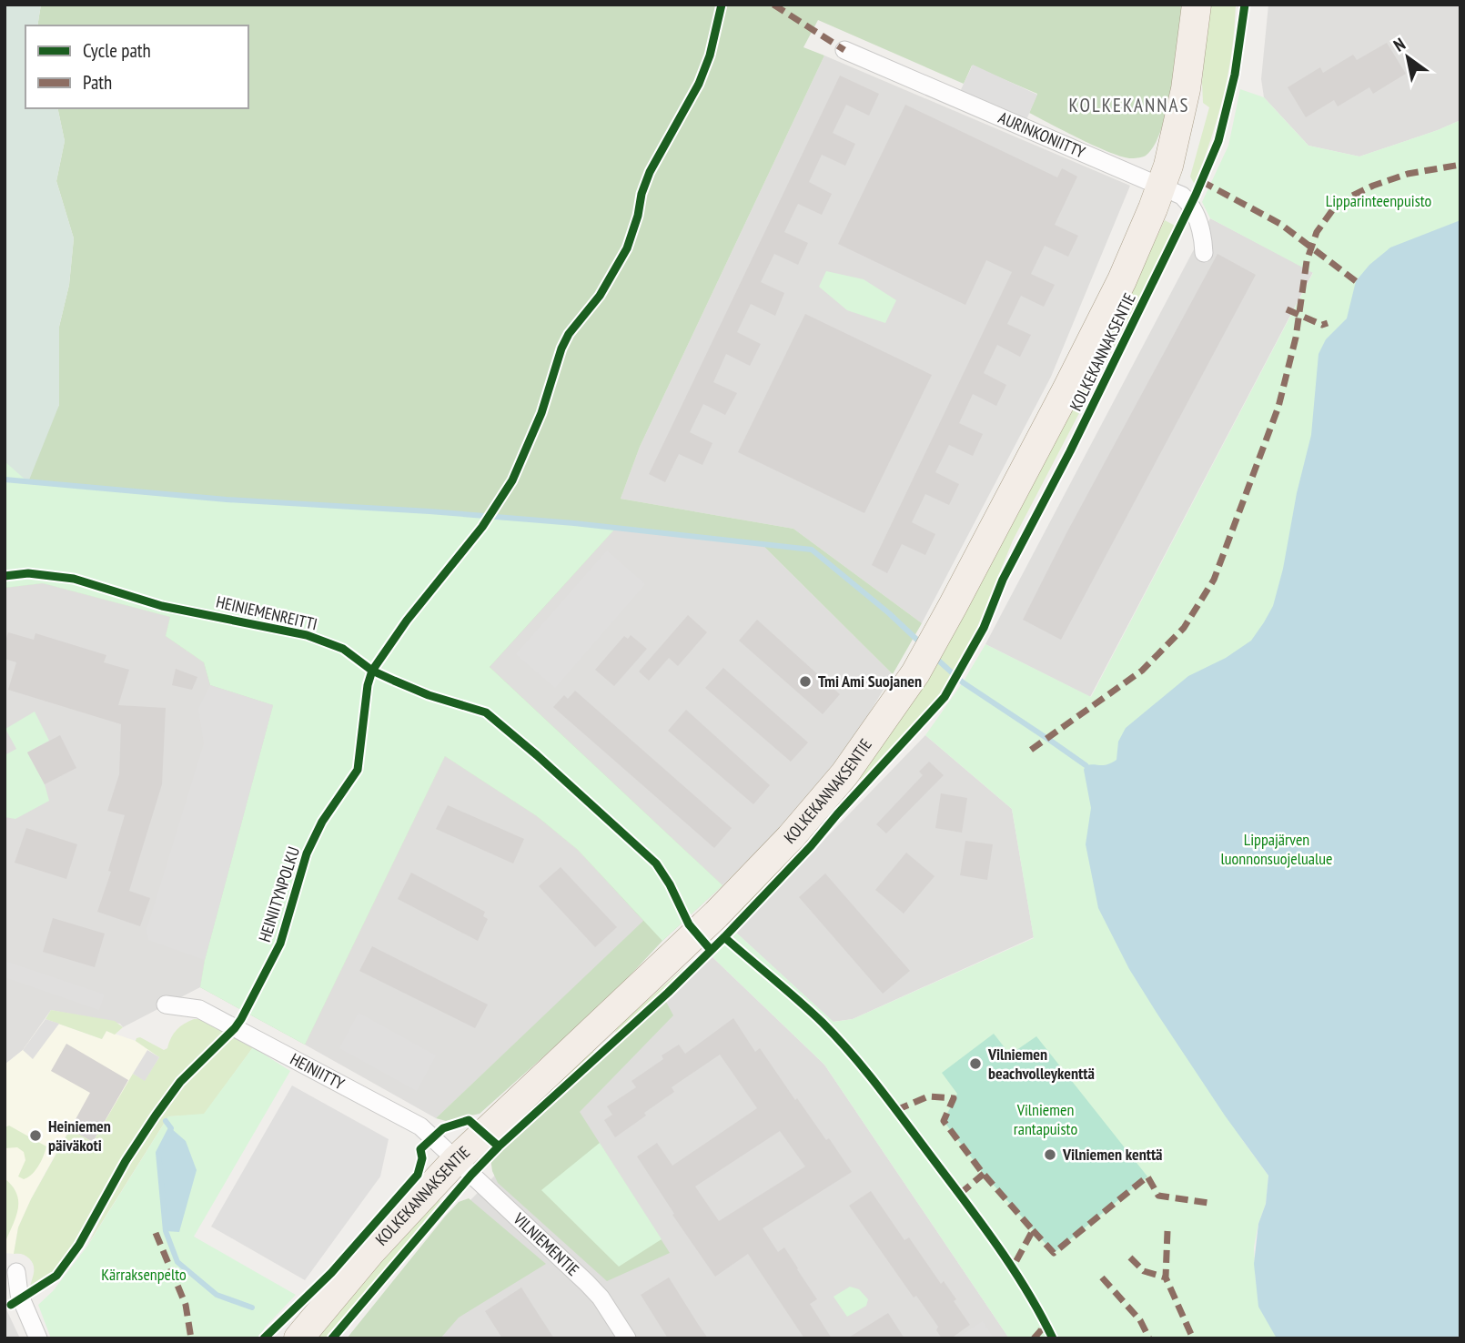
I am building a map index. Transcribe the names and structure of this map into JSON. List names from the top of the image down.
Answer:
{
  "streets": {
    "main road": ["KOLKEKANNAKSENTIE"],
    "street": ["AURINKONIITTY", "HEINIITTY", "VILNIEMENTIE"],
    "cycle path": ["HEINIEMENREITTI", "HEINIITYNPOLKU"]
  },
  "crossings": [
    ["AURINKONIITTY", "KOLKEKANNAKSENTIE"],
    ["KOLKEKANNAKSENTIE", "HEINIITTY"],
    ["KOLKEKANNAKSENTIE", "VILNIEMENTIE"],
    ["HEINIITTY", "VILNIEMENTIE"]
  ],
  "districts": ["KOLKEKANNAS"],
  "parks": [
    "Lipparinteenpuisto",
    "Lippajärven luonnonsuojelualue",
    "Vilniemen rantapuisto",
    "Kärraksenpelto"
  ],
  "places": [
    "Tmi Ami Suojanen",
    "Vilniemen beachvolleykenttä",
    "Heiniemen päiväkoti",
    "Vilniemen kenttä"
  ],
  "legend": ["Cycle path", "Path"],
  "north": "top left"
}
